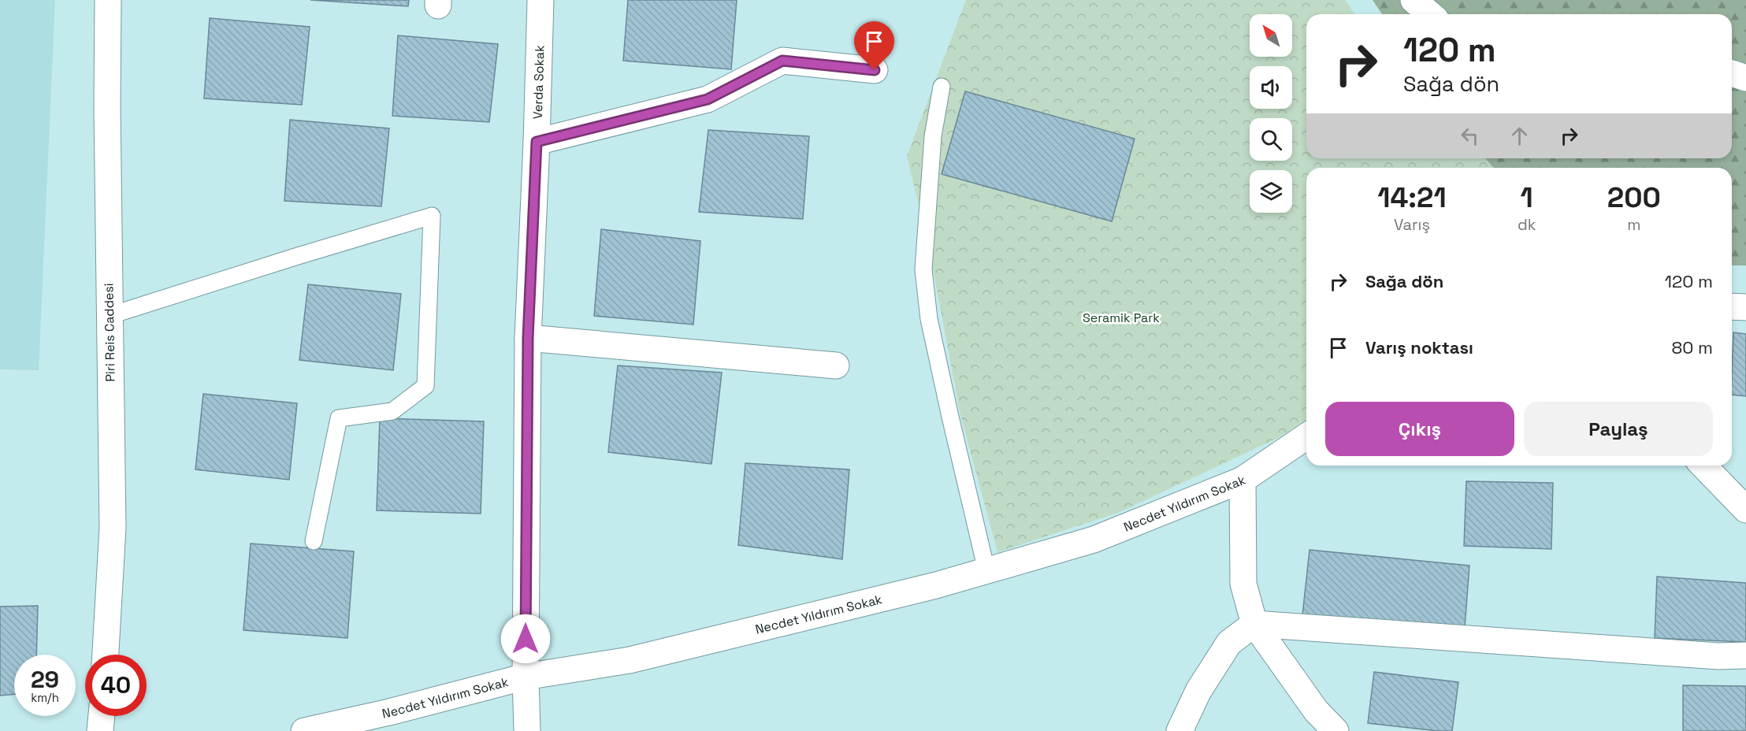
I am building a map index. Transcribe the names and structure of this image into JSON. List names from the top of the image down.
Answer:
{
  "streets": {
    "street": ["Verda Sokak", "Piri Reis Caddesi", "Necdet Yıldırım Sokak"]
  },
  "crossings": [
    ["Verda Sokak", "Necdet Yıldırım Sokak"]
  ],
  "parks": ["Seramik Park"],
  "north": "top left",
  "page": {
    "turn": ["120 m", "Sağa dön"],
    "eta": [
      "14:21",
      "Varış",
      "1",
      "dk",
      "200",
      "m"
    ],
    "list": [
      {
        "name": "Sağa dön",
        "value": "120 m"
      },
      {
        "name": "Varış noktası",
        "value": "80 m"
      }
    ],
    "buttons": ["Çıkış", "Paylaş"],
    "speed": "29 km/h",
    "limit": "40"
  }
}
